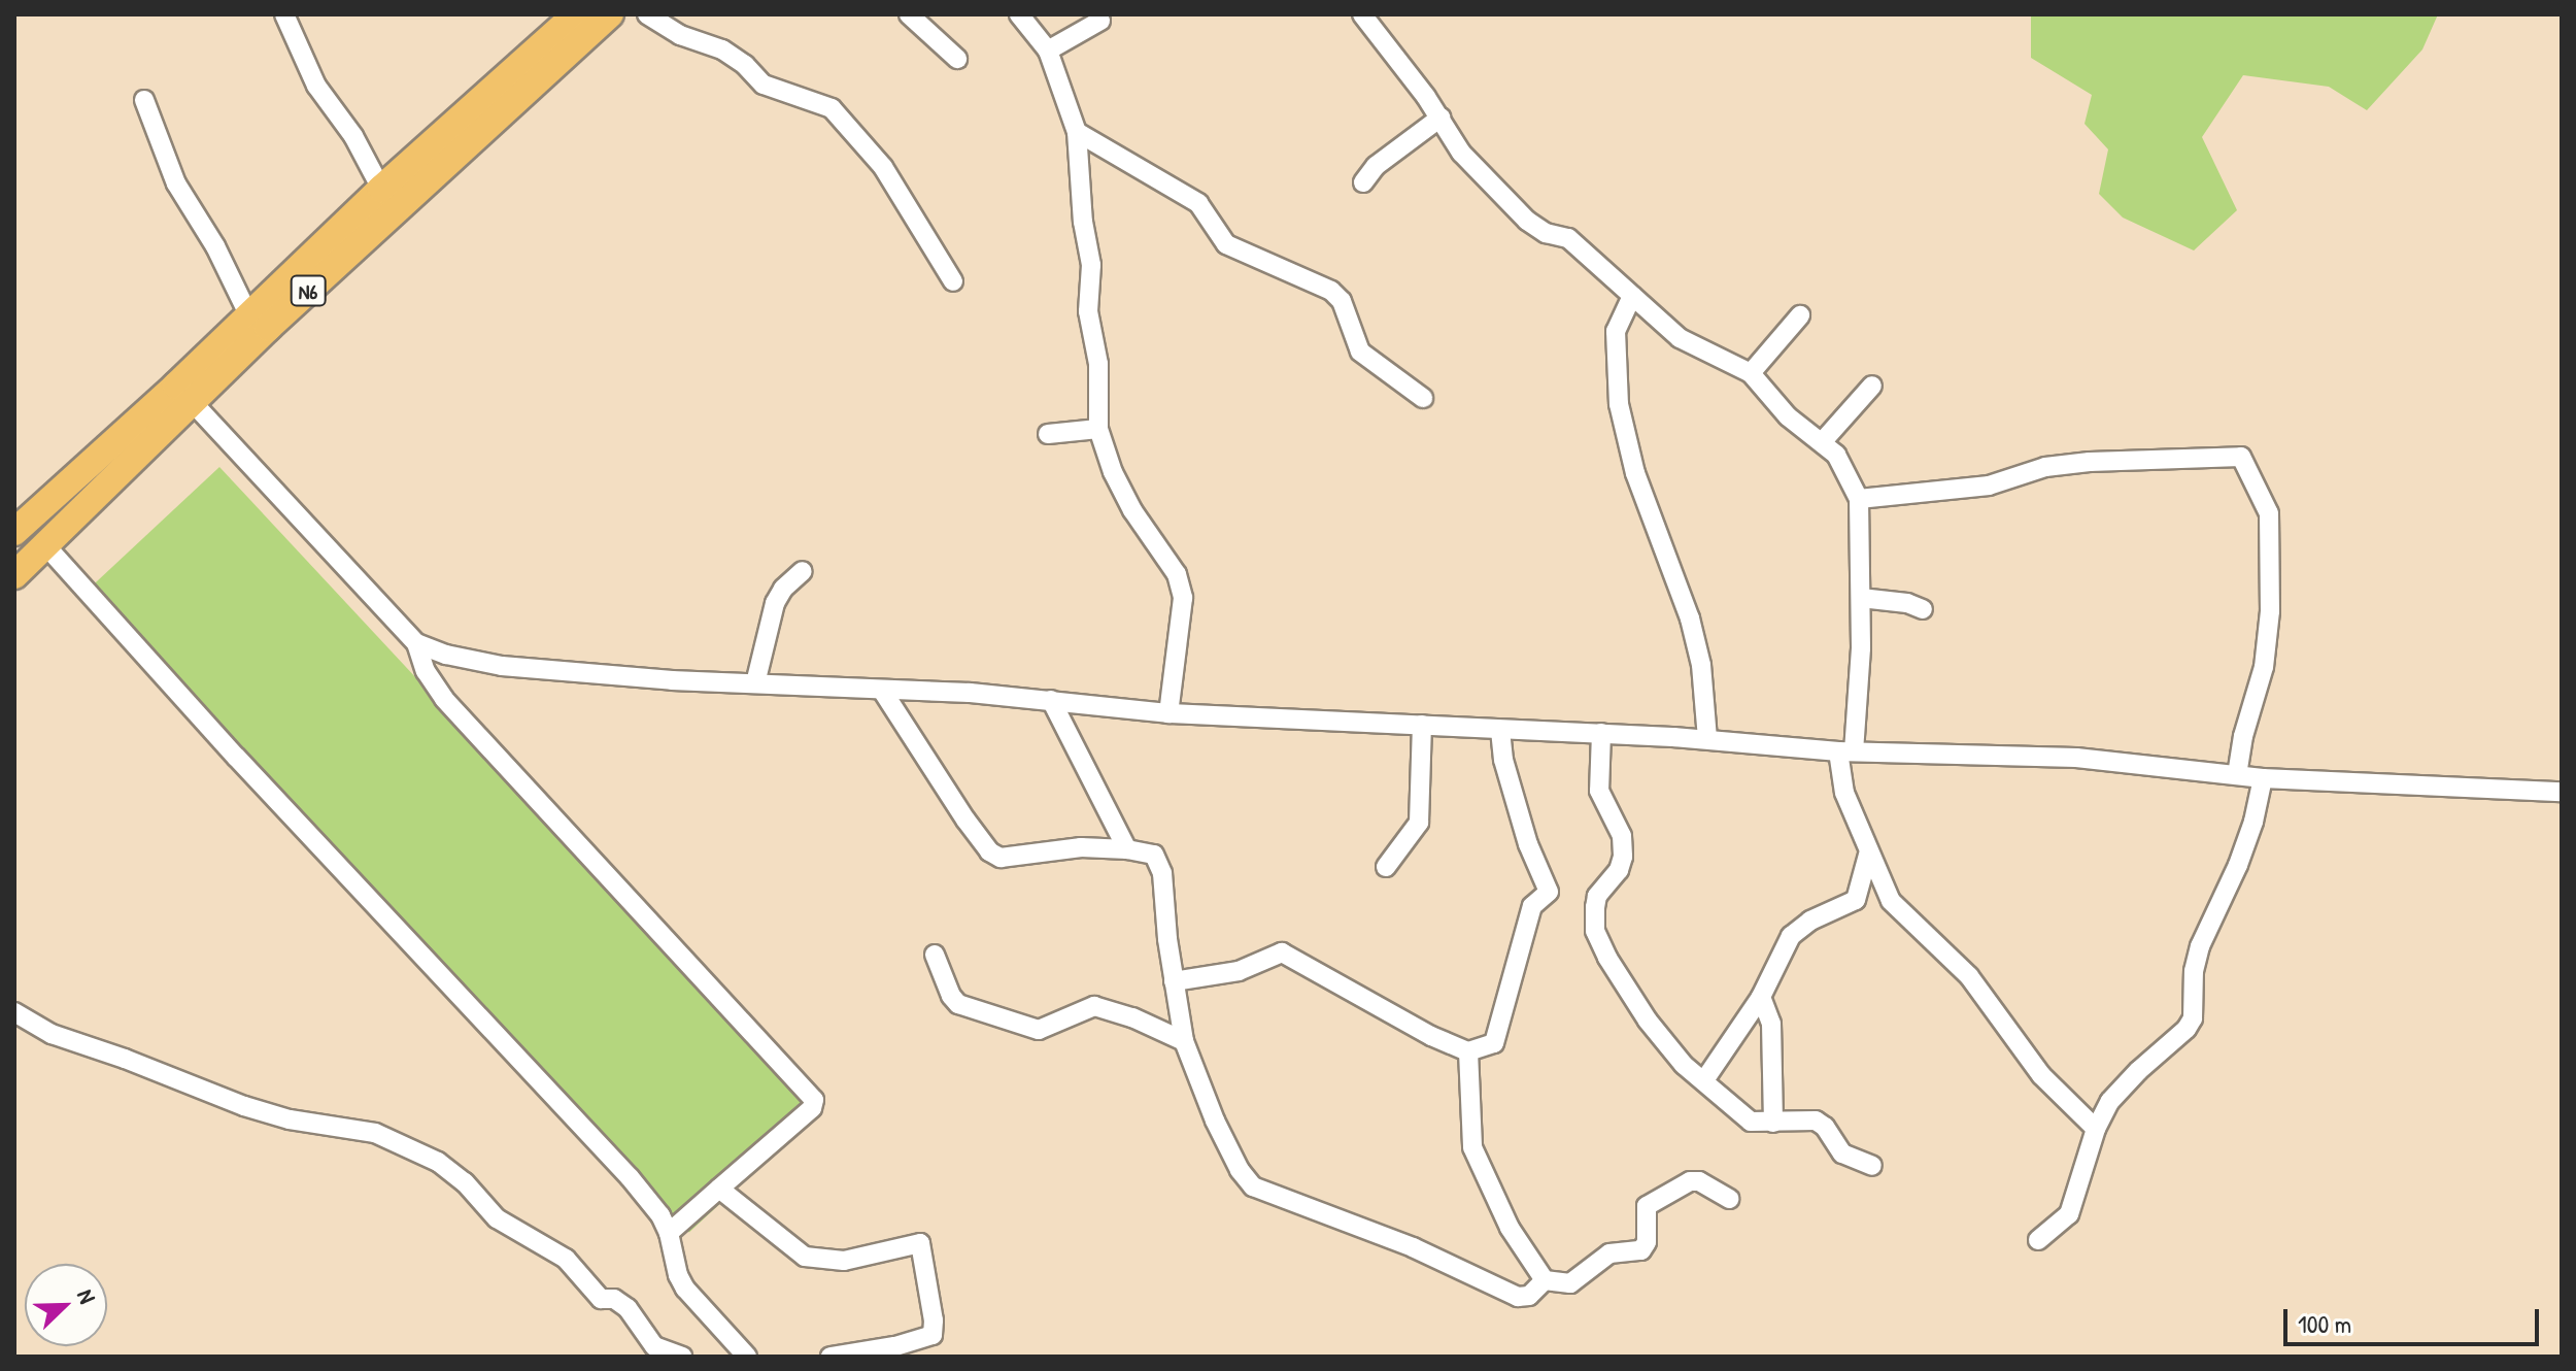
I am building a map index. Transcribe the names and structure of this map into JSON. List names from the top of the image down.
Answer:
{
  "streets": {
    "highway": ["N6"]
  },
  "scale_bar": "100 m",
  "north": "top right"
}
